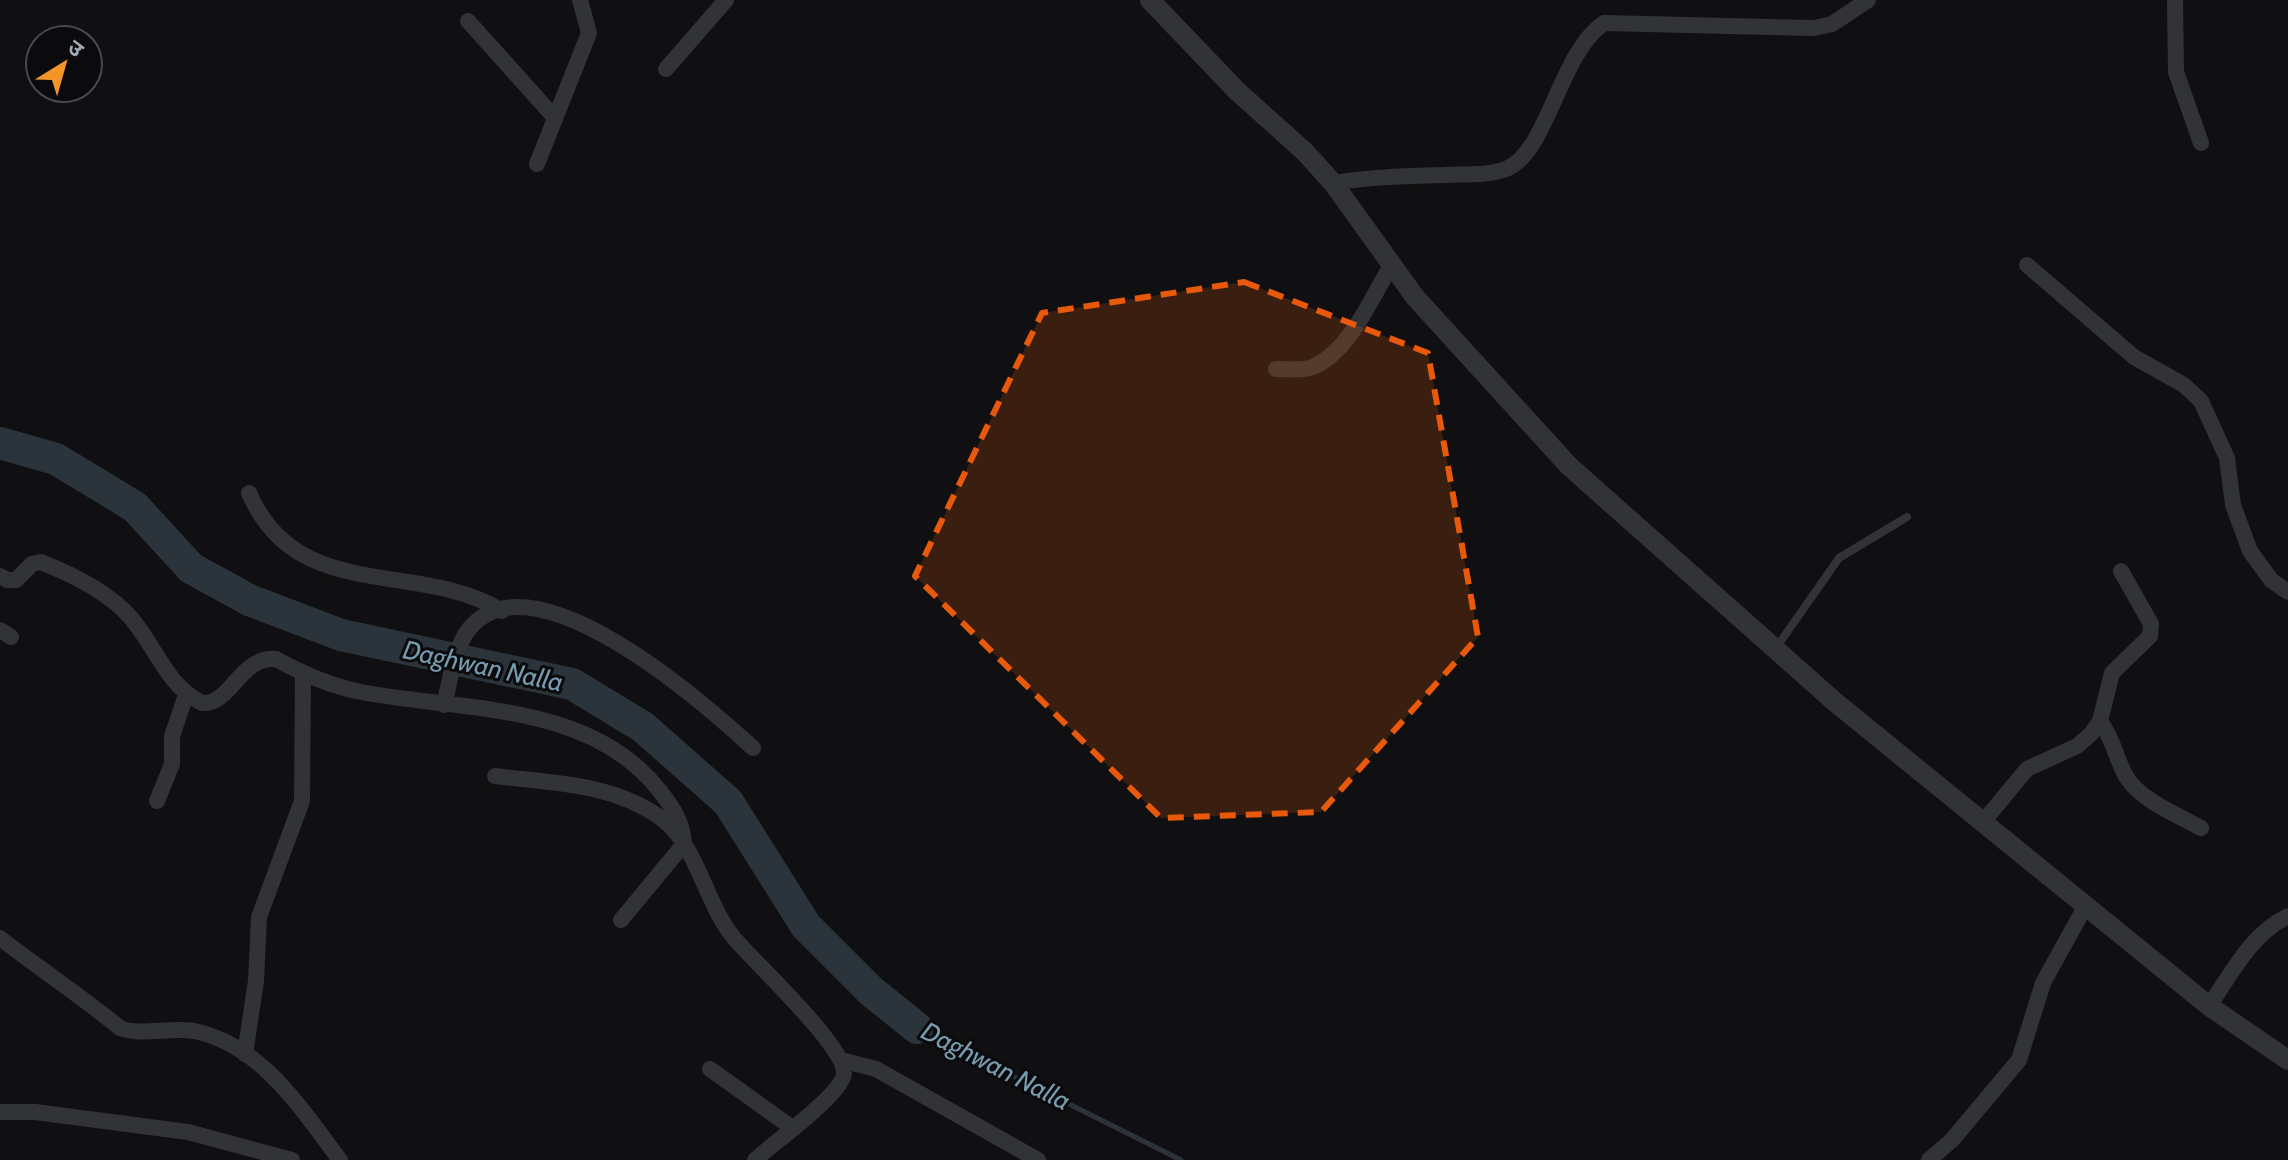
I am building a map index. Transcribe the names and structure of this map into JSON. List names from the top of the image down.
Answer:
{
  "water": ["Daghwan Nalla"],
  "north": "top right"
}
